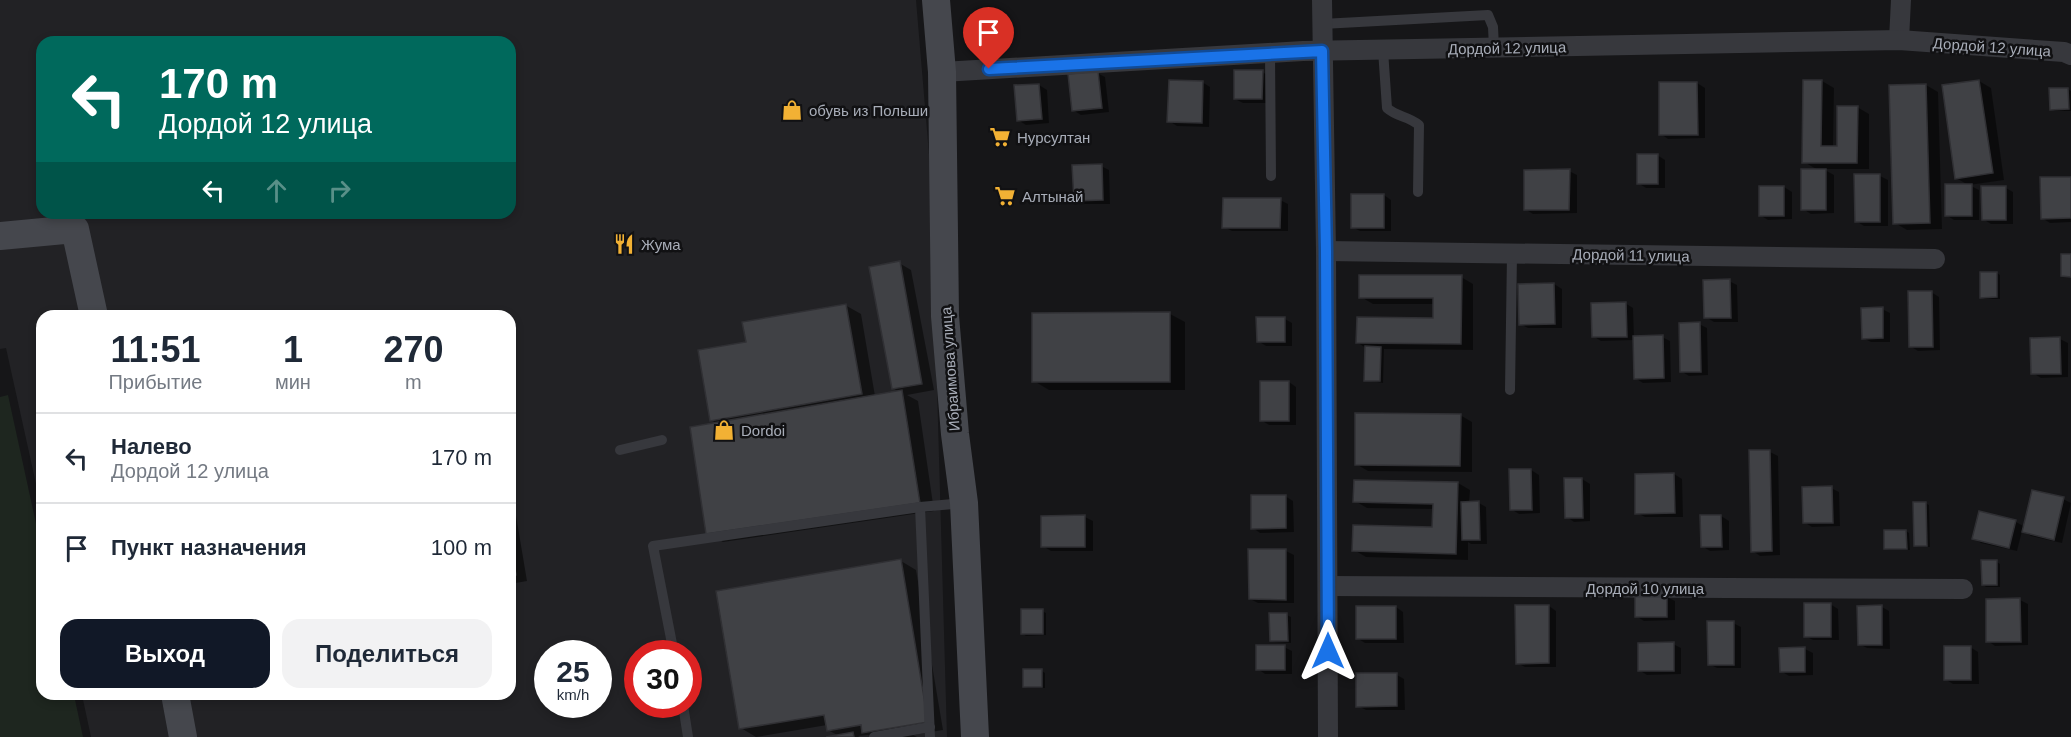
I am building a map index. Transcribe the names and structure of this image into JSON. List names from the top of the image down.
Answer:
{
  "streets": {
    "main road": ["Ибраимова улица"],
    "street": ["Дордой 12 улица", "Дордой 11 улица", "Дордой 10 улица"]
  },
  "crossings": [
    ["Дордой 12 улица", "Ибраимова улица"]
  ],
  "places": {
    "shop": ["обувь из Польши", "Dordoi"],
    "supermarket": ["Нурсултан", "Алтынай"],
    "restaurant": ["Жума"]
  },
  "page": {
    "turn": ["170 m", "Дордой 12 улица"],
    "eta": [
      "11:51",
      "Прибытие",
      "1",
      "мин",
      "270",
      "m"
    ],
    "list": [
      {
        "name": "Налево",
        "note": "Дордой 12 улица",
        "value": "170 m"
      },
      {
        "name": "Пункт назначения",
        "value": "100 m"
      }
    ],
    "buttons": ["Выход", "Поделиться"],
    "speed": "25 km/h",
    "limit": "30"
  }
}
